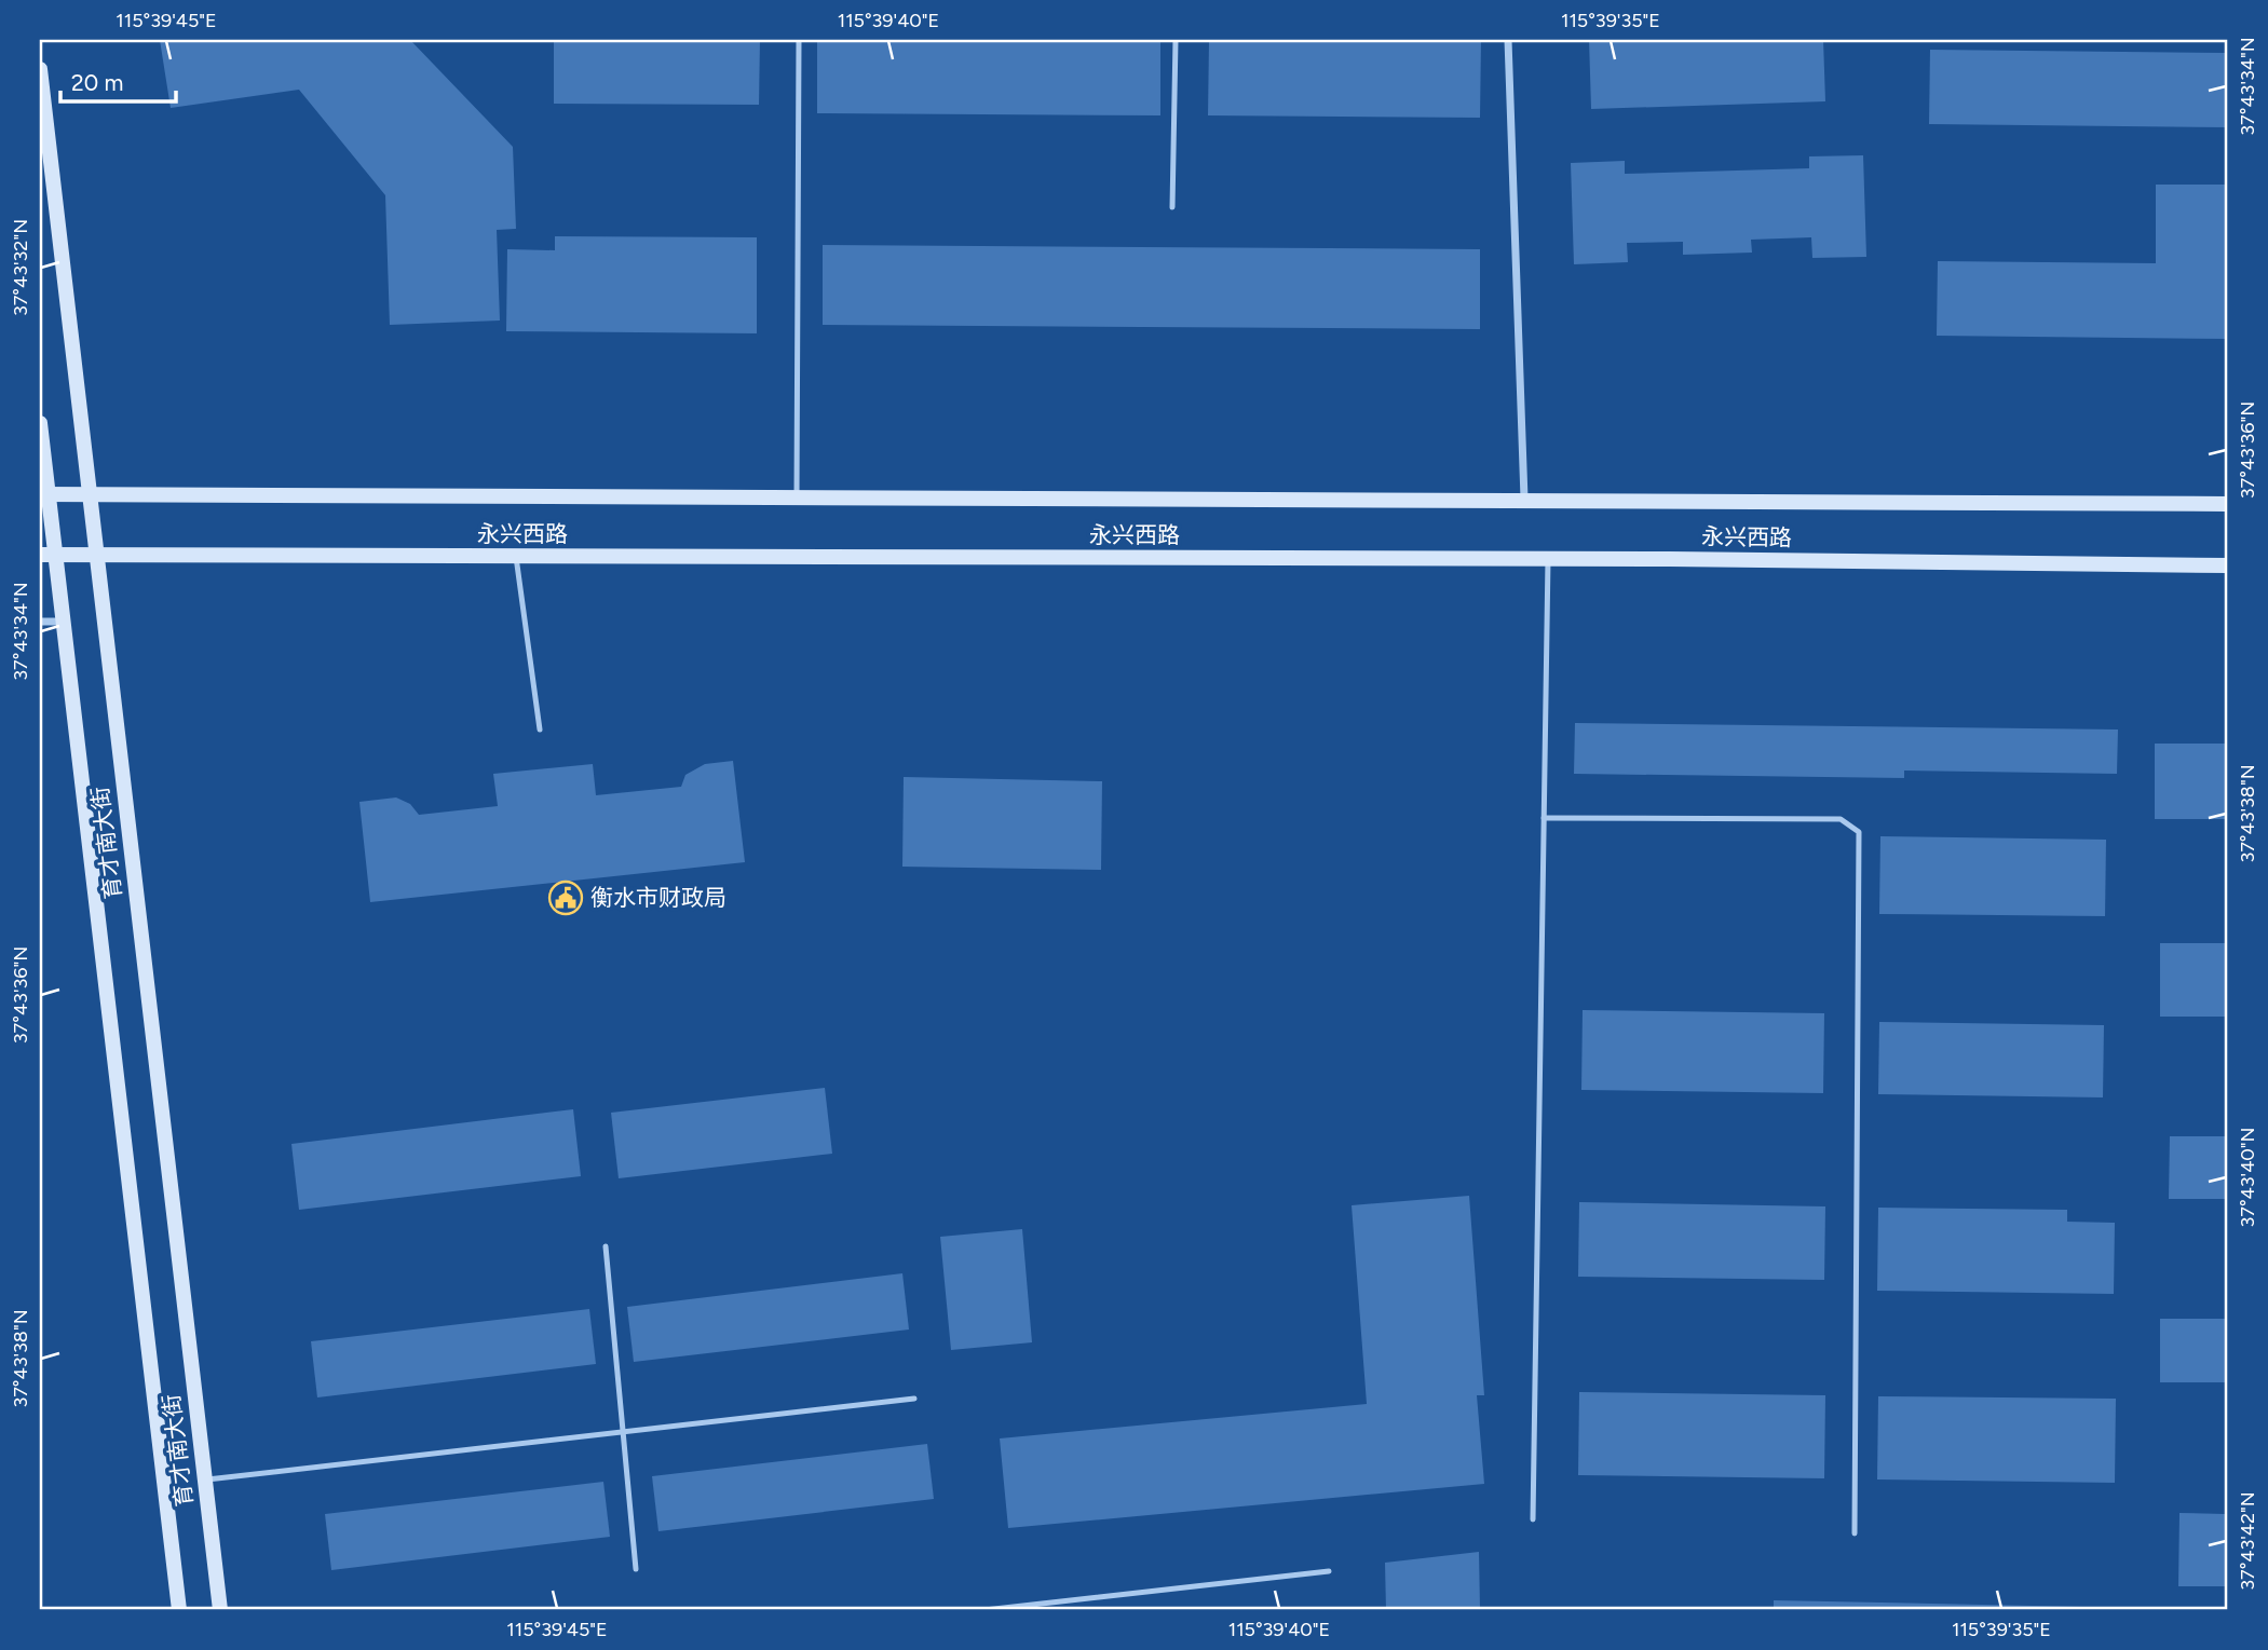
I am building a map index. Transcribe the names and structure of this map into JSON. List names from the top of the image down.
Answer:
{
  "streets": {
    "main road": ["永兴西路", "育才南大街"]
  },
  "crossings": [
    ["永兴西路", "育才南大街"]
  ],
  "places": {
    "public building": ["衡水市财政局"]
  },
  "scale_bar": "20 m",
  "coordinates": [
    "115°39'45\"E",
    "115°39'40\"E",
    "115°39'35\"E",
    "37°43'34\"N",
    "37°43'32\"N",
    "37°43'36\"N",
    "37°43'38\"N",
    "37°43'40\"N",
    "37°43'42\"N"
  ]
}
